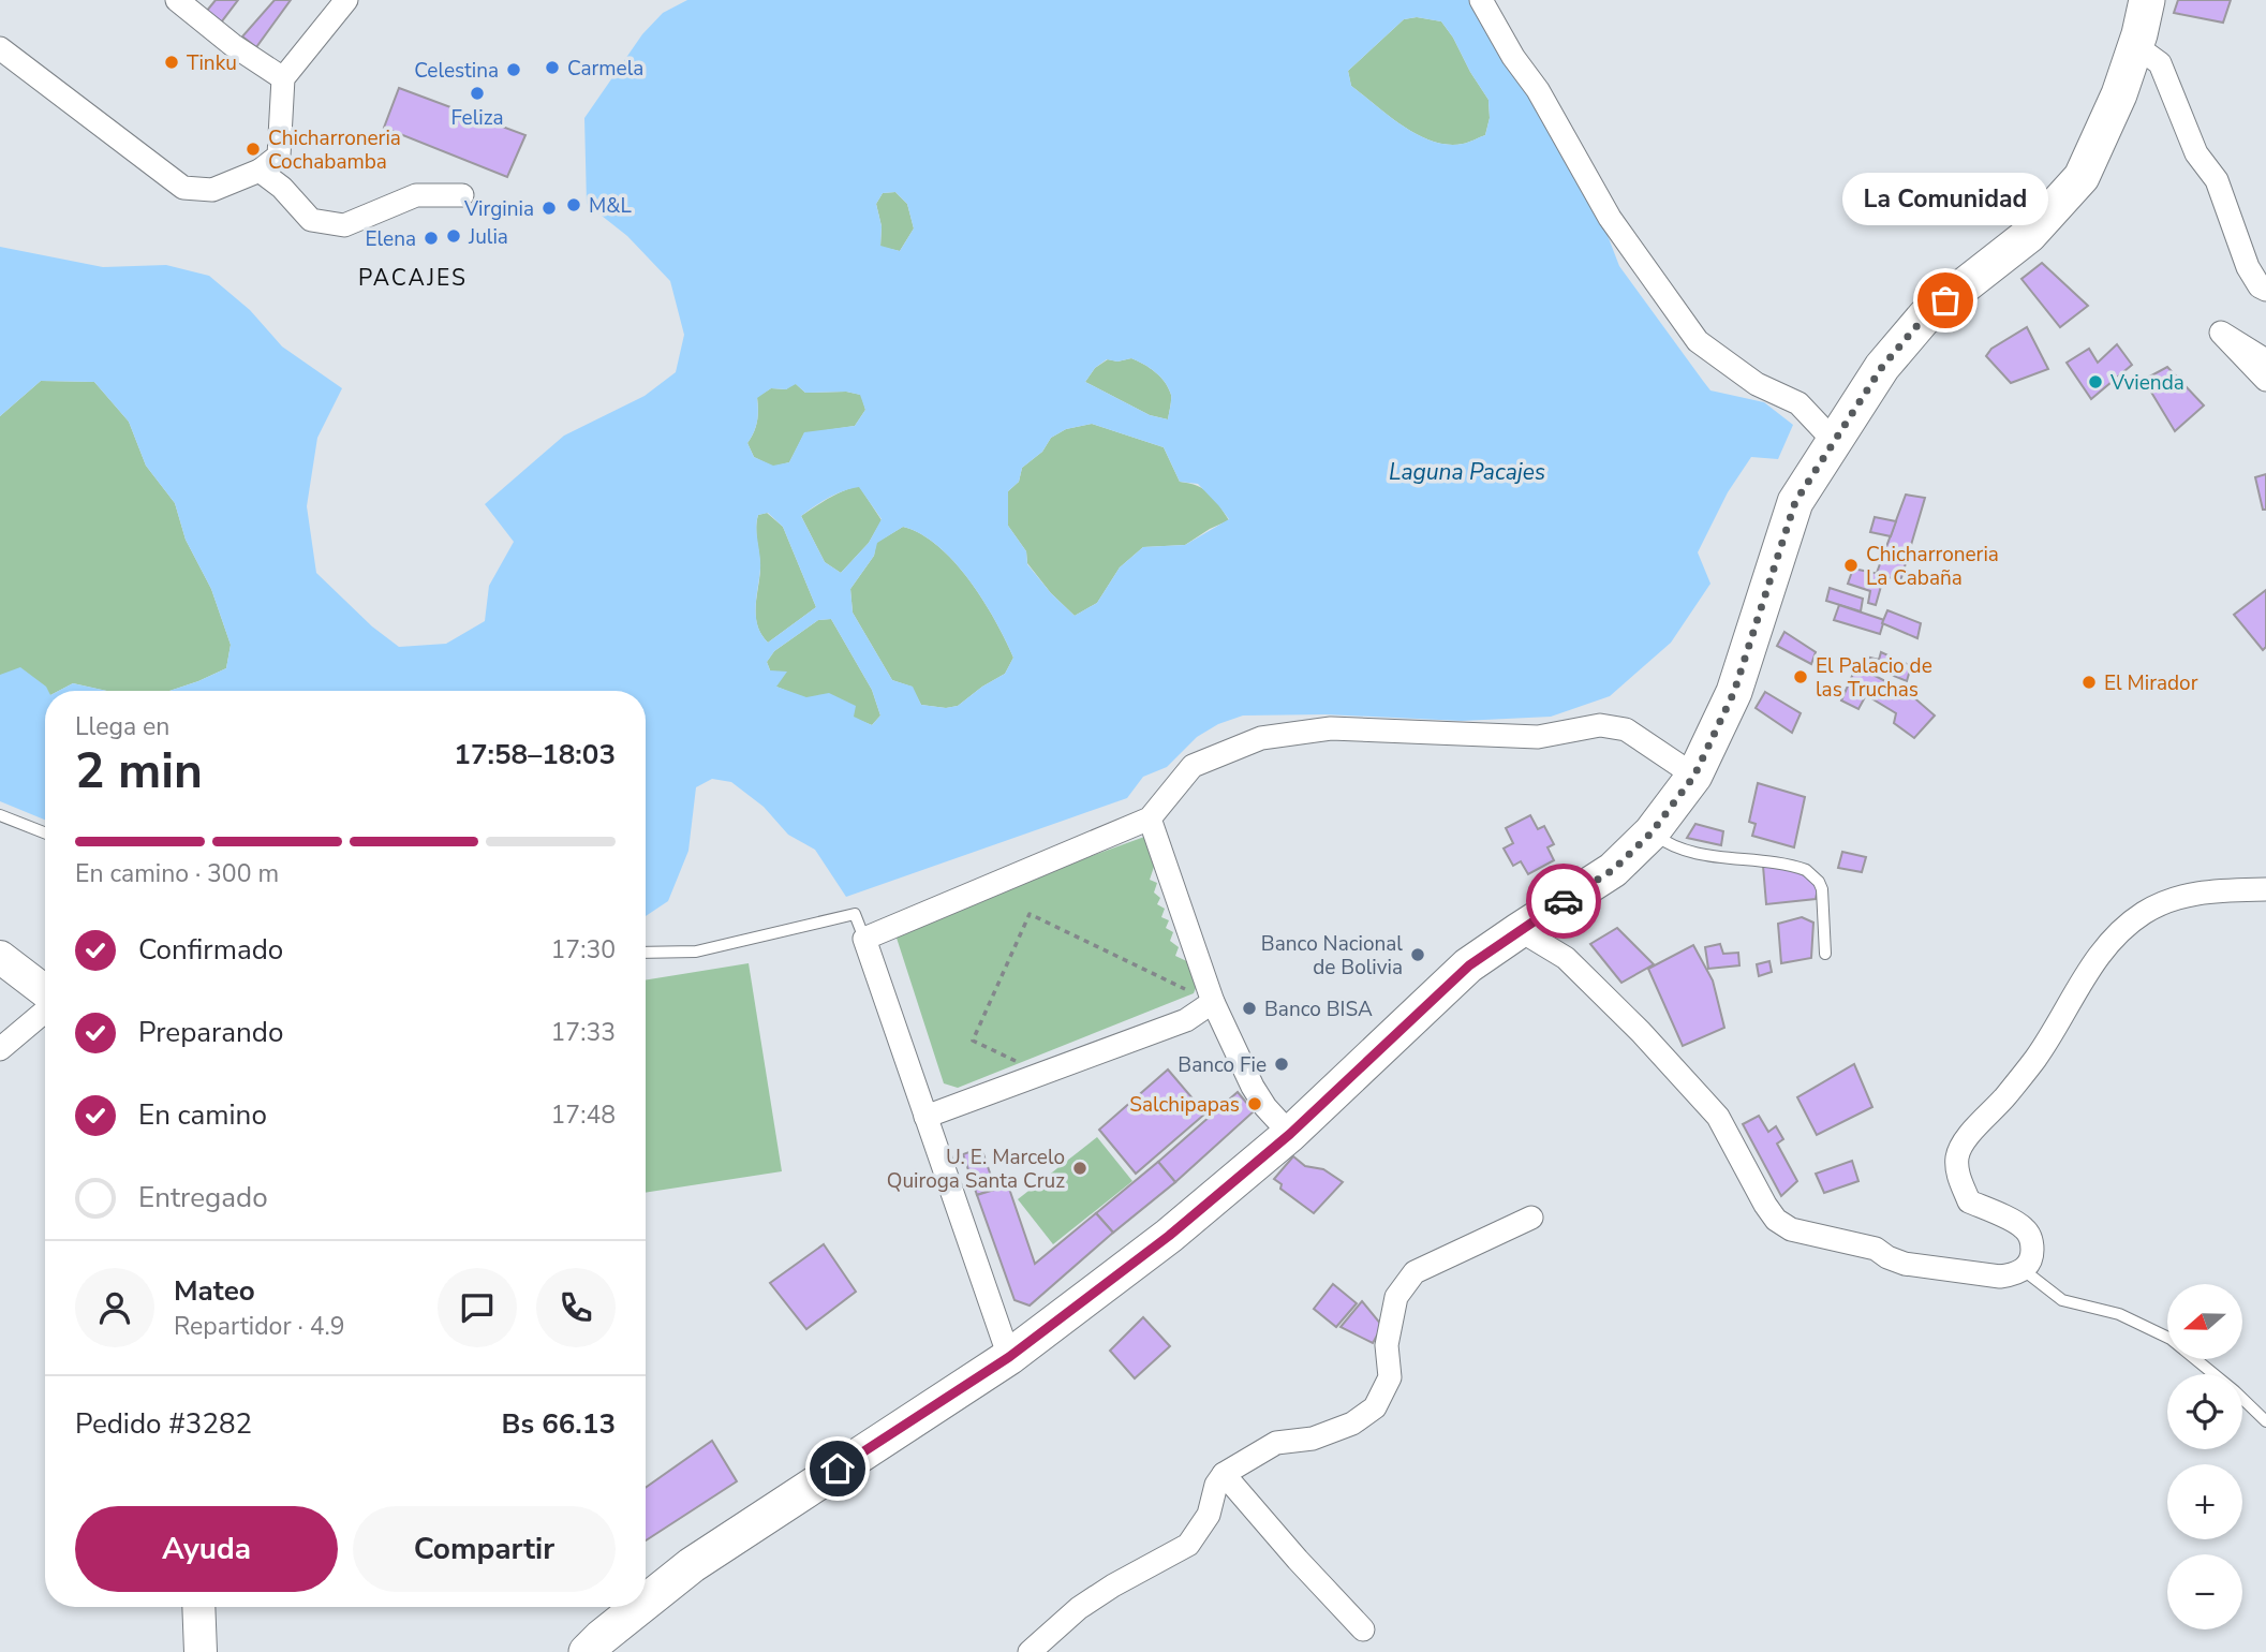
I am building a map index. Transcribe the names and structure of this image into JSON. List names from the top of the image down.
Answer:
{
  "districts": ["PACAJES"],
  "water": ["Laguna Pacajes"],
  "places": [
    "Tinku",
    "Carmela",
    "Celestina",
    "Feliza",
    "Chicharroneria Cochabamba",
    "M&L",
    "Virginia",
    "Julia",
    "Elena",
    "La Comunidad",
    "Vvienda",
    "Chicharroneria La Cabaña",
    "El Palacio de las Truchas",
    "El Mirador",
    "Banco Nacional de Bolivia",
    "Banco BISA",
    "Banco Fie",
    "Salchipapas",
    "U. E. Marcelo Quiroga Santa Cruz"
  ],
  "north": "left",
  "page": {
    "bubble": "La Comunidad",
    "heading": ["2 min", "Llega en", "17:58–18:03"],
    "panel": [
      "Mateo",
      "Repartidor · 4.9",
      "Pedido #3282",
      "Bs 66.13"
    ],
    "bar": "En camino · 300 m",
    "list": [
      ["Confirmado", "17:30"],
      ["Preparando", "17:33"],
      ["En camino", "17:48"],
      "Entregado"
    ],
    "map_buttons": ["+", "−"],
    "buttons": ["Ayuda", "Compartir"]
  }
}
